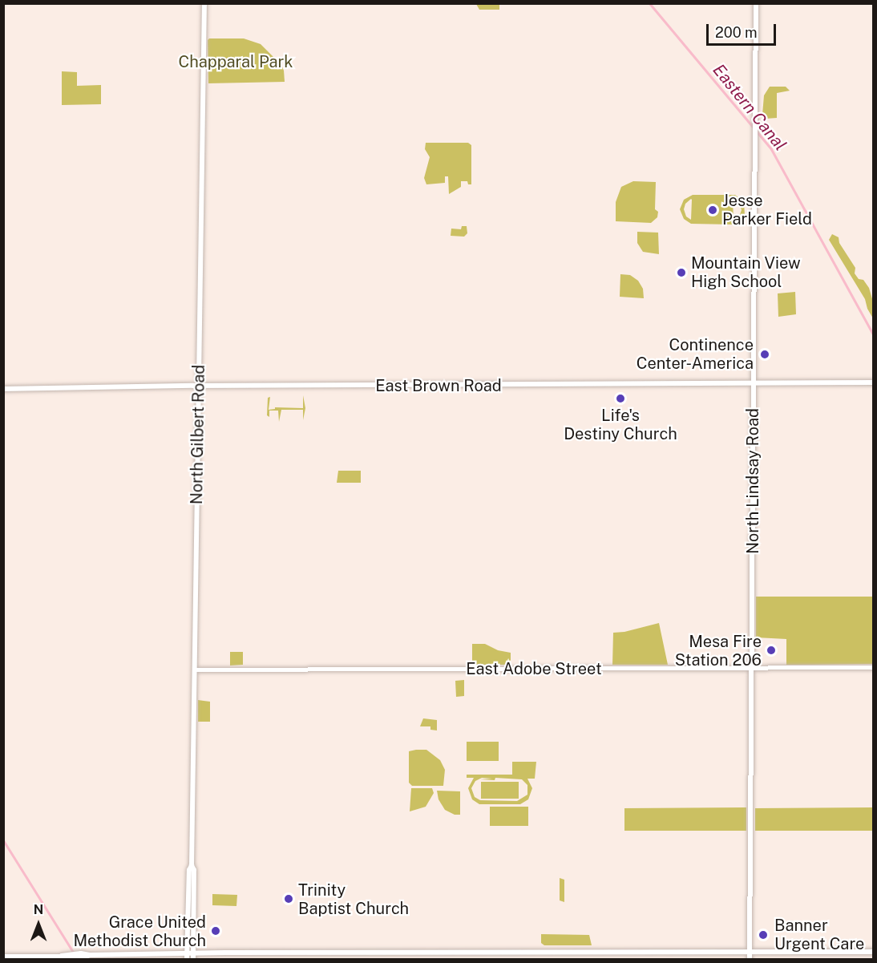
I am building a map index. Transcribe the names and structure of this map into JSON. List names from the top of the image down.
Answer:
{
  "streets": {
    "main road": ["East Brown Road", "North Gilbert Road", "North Lindsay Road"],
    "street": ["East Adobe Street"]
  },
  "crossings": [
    ["East Brown Road", "North Gilbert Road"],
    ["East Brown Road", "North Lindsay Road"],
    ["North Gilbert Road", "East Adobe Street"],
    ["North Lindsay Road", "East Adobe Street"]
  ],
  "water": ["Eastern Canal"],
  "parks": ["Chapparal Park"],
  "places": [
    "Jesse Parker Field",
    "Mountain View High School",
    "Continence Center-America",
    "Life's Destiny Church",
    "Mesa Fire Station 206",
    "Trinity Baptist Church",
    "Grace United Methodist Church",
    "Banner Urgent Care"
  ],
  "scale_bar": "200 m",
  "north": "top"
}
